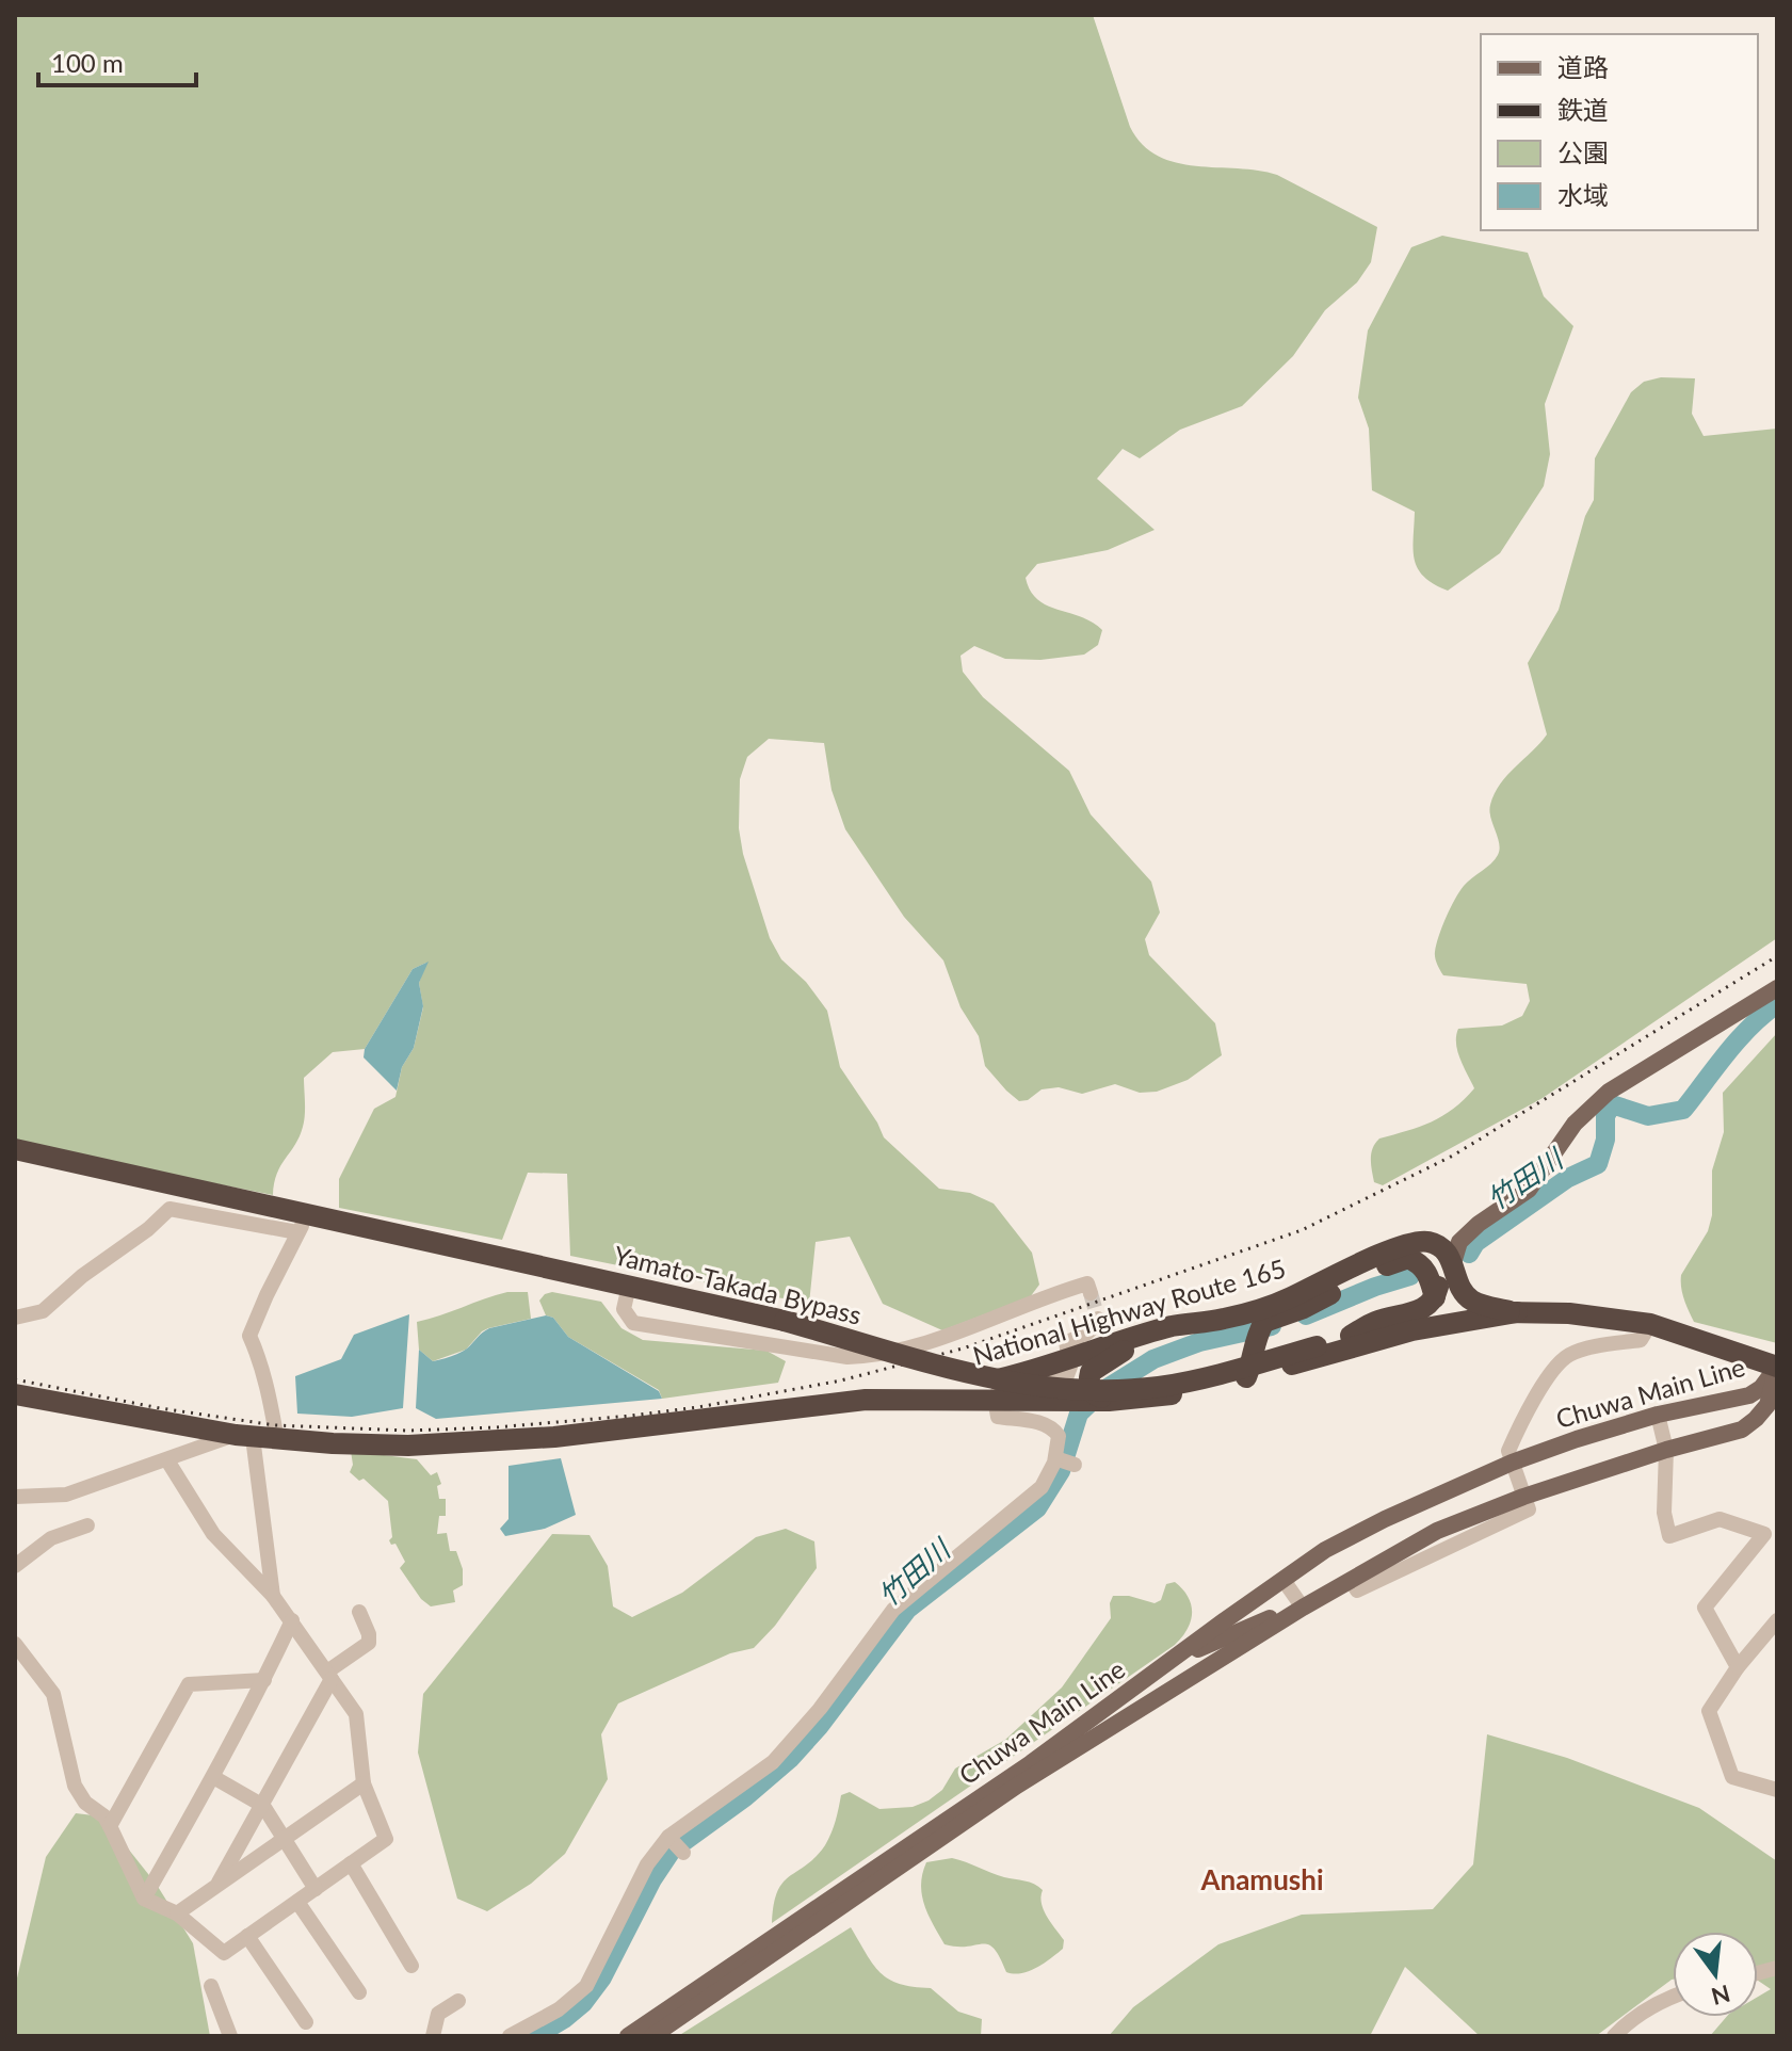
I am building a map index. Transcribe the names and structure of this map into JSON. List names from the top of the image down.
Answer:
{
  "streets": {
    "highway": ["Yamato-Takada Bypass", "National Highway Route 165"],
    "main road": ["Chuwa Main Line"]
  },
  "crossings": [
    ["National Highway Route 165", "Chuwa Main Line"]
  ],
  "districts": ["Anamushi"],
  "water": ["竹田川"],
  "legend": [
    "道路",
    "鉄道",
    "公園",
    "水域"
  ],
  "scale_bar": "100 m",
  "north": "bottom"
}
